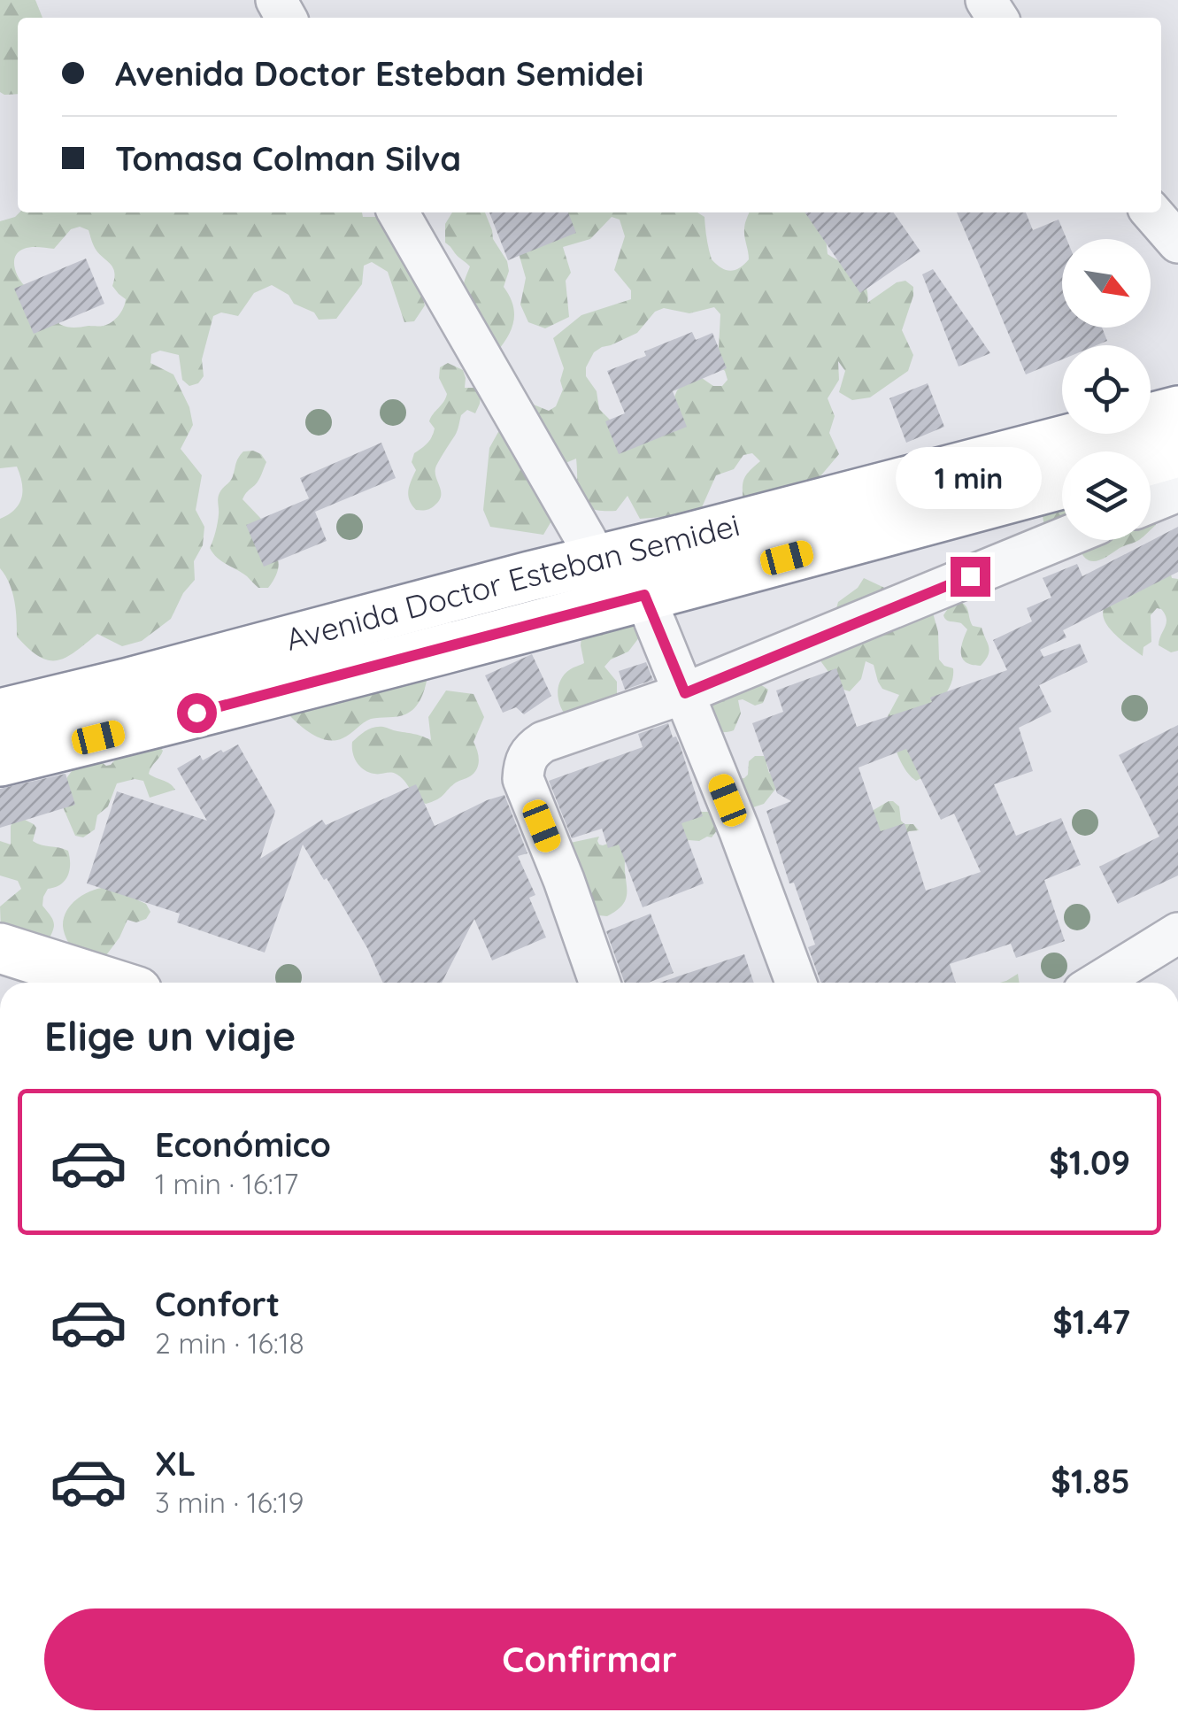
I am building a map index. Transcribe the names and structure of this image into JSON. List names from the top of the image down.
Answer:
{
  "streets": {
    "main road": ["Avenida Doctor Esteban Semidei"]
  },
  "north": "bottom right",
  "page": {
    "banner": ["Avenida Doctor Esteban Semidei", "Tomasa Colman Silva"],
    "bubble": "1 min",
    "heading": "Elige un viaje",
    "list": [
      {
        "name": "Económico",
        "note": "1 min · 16:17",
        "value": "$1.09"
      },
      {
        "name": "Confort",
        "note": "2 min · 16:18",
        "value": "$1.47"
      },
      {
        "name": "XL",
        "note": "3 min · 16:19",
        "value": "$1.85"
      }
    ],
    "buttons": "Confirmar"
  }
}
